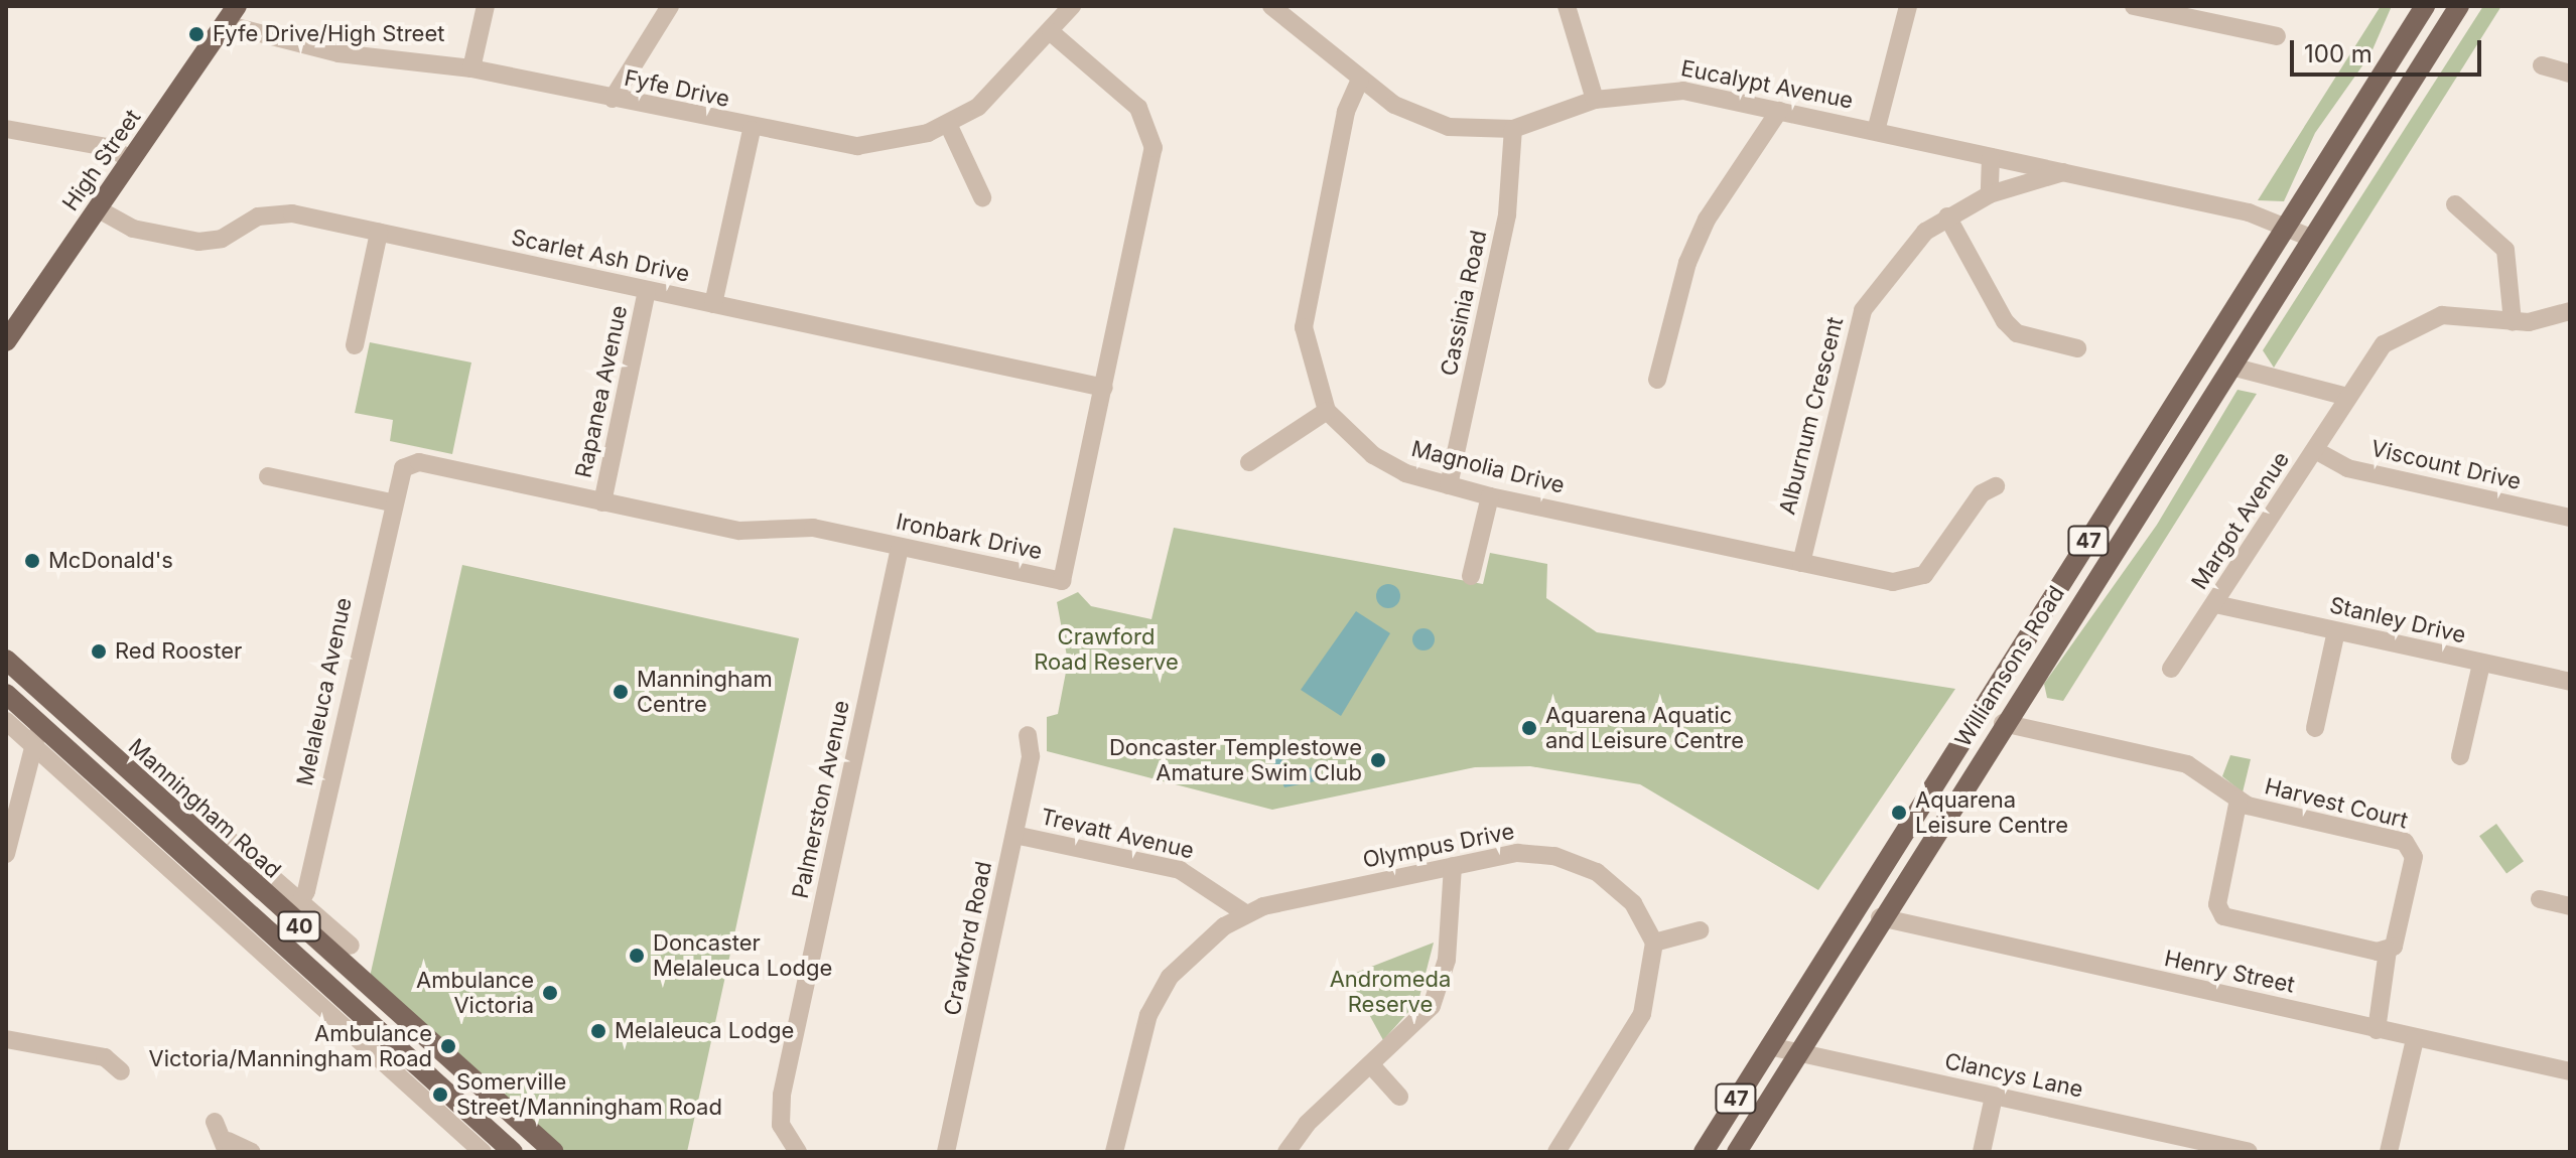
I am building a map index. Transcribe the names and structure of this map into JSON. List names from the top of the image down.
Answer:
{
  "streets": {
    "main road": [
      "High Street",
      "47",
      "Williamsons Road",
      "Manningham Road",
      "40"
    ],
    "street": [
      "Eucalypt Avenue",
      "Fyfe Drive",
      "Scarlet Ash Drive",
      "Cassinia Road",
      "Rapanea Avenue",
      "Alburnum Crescent",
      "Viscount Drive",
      "Magnolia Drive",
      "Margot Avenue",
      "Ironbark Drive",
      "Stanley Drive",
      "Melaleuca Avenue",
      "Palmerston Avenue",
      "Harvest Court",
      "Trevatt Avenue",
      "Olympus Drive",
      "Crawford Road",
      "Henry Street",
      "Clancys Lane"
    ]
  },
  "crossings": [
    ["Eucalypt Avenue", "Cassinia Road"],
    ["Eucalypt Avenue", "Alburnum Crescent"],
    ["Eucalypt Avenue", "Magnolia Drive"],
    ["Eucalypt Avenue", "Williamsons Road"],
    ["Fyfe Drive", "High Street"],
    ["Fyfe Drive", "Ironbark Drive"],
    ["High Street", "Scarlet Ash Drive"],
    ["Scarlet Ash Drive", "Rapanea Avenue"],
    ["Scarlet Ash Drive", "Ironbark Drive"],
    ["Cassinia Road", "Magnolia Drive"],
    ["Rapanea Avenue", "Ironbark Drive"],
    ["Alburnum Crescent", "Magnolia Drive"],
    ["Viscount Drive", "Margot Avenue"],
    ["Margot Avenue", "Stanley Drive"],
    ["Ironbark Drive", "Melaleuca Avenue"],
    ["Ironbark Drive", "Palmerston Avenue"],
    ["Williamsons Road", "Harvest Court"],
    ["Williamsons Road", "Henry Street"],
    ["Williamsons Road", "Clancys Lane"],
    ["Melaleuca Avenue", "Manningham Road"],
    ["Melaleuca Avenue", "40"],
    ["Harvest Court", "Henry Street"],
    ["Trevatt Avenue", "Olympus Drive"],
    ["Trevatt Avenue", "Crawford Road"]
  ],
  "parks": ["Crawford Road Reserve", "Andromeda Reserve"],
  "places": [
    "Fyfe Drive/High Street",
    "McDonald's",
    "Red Rooster",
    "Manningham Centre",
    "Aquarena Aquatic and Leisure Centre",
    "Doncaster Templestowe Amature Swim Club",
    "Aquarena Leisure Centre",
    "Doncaster Melaleuca Lodge",
    "Ambulance Victoria",
    "Melaleuca Lodge",
    "Ambulance Victoria/Manningham Road",
    "Somerville Street/Manningham Road"
  ],
  "scale_bar": "100 m"
}
